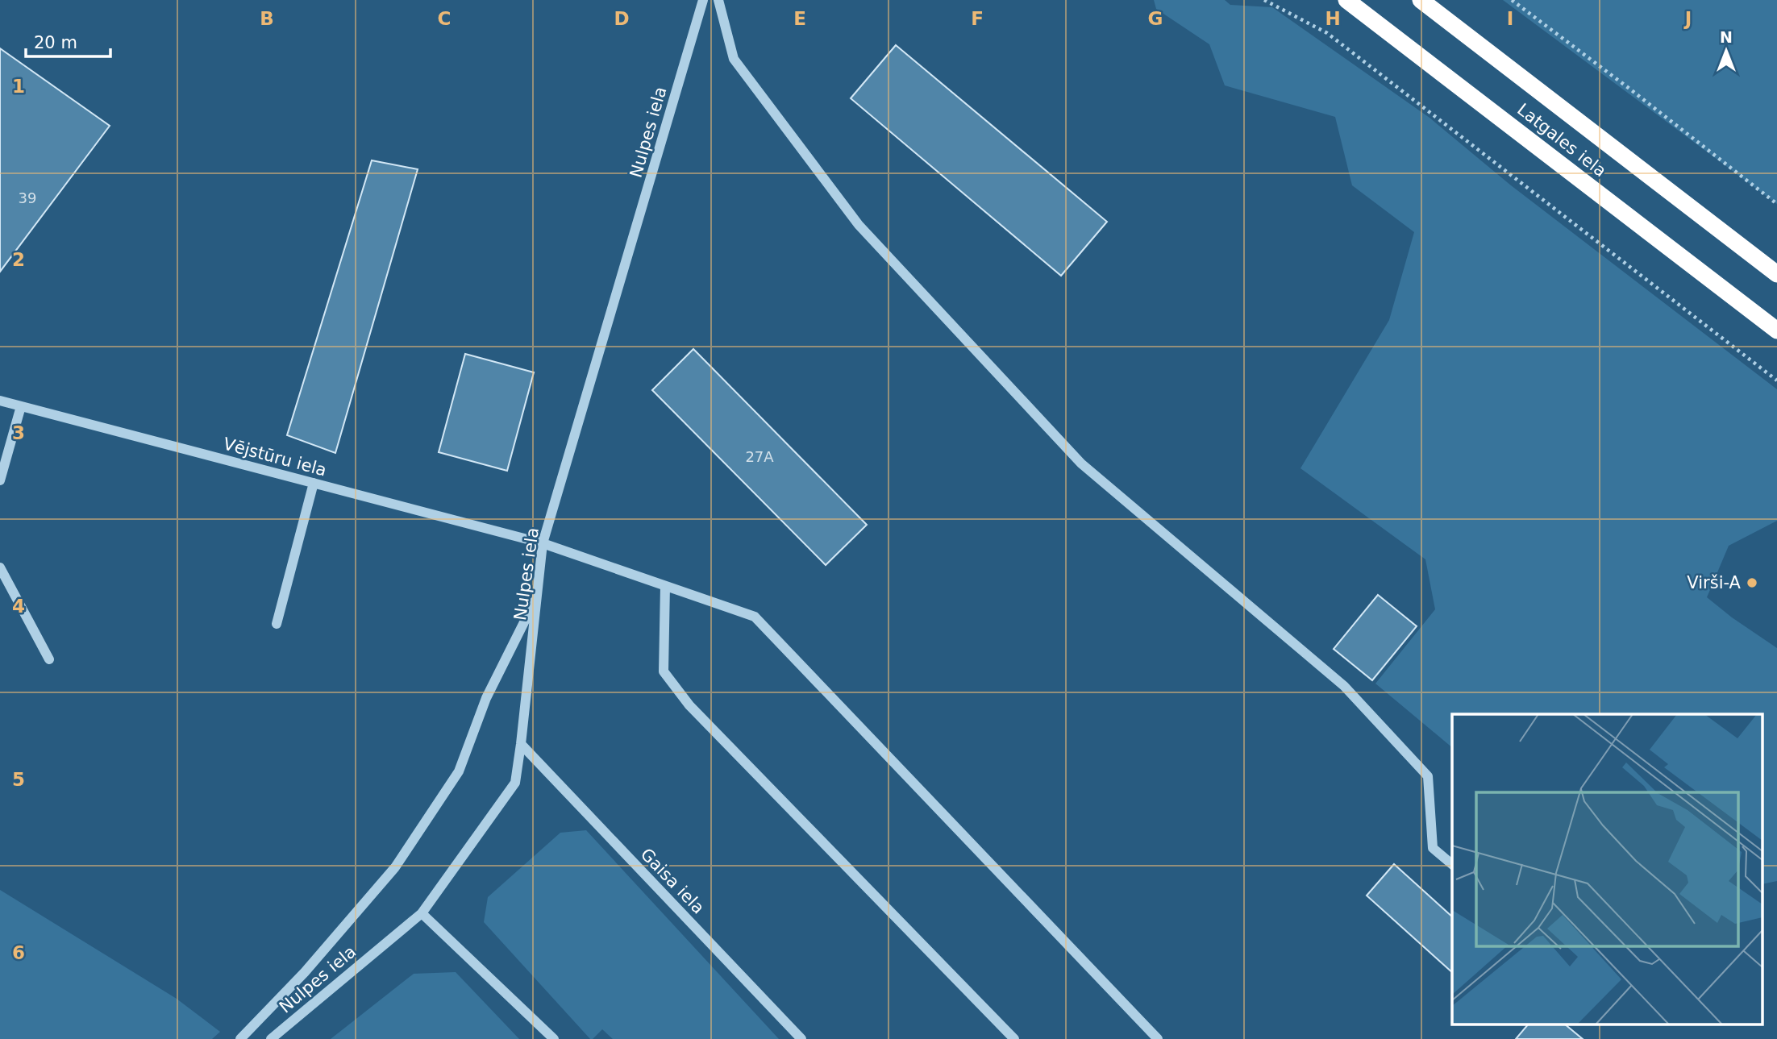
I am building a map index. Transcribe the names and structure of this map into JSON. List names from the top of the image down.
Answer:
{
  "streets": {
    "highway": ["Latgales iela"],
    "street": ["Nulpes iela", "Vējstūru iela", "Gaisa iela"]
  },
  "crossings": [
    ["Nulpes iela", "Vējstūru iela"],
    ["Nulpes iela", "Gaisa iela"]
  ],
  "places": ["Virši-A"],
  "house_numbers": ["39", "27A"],
  "scale_bar": "20 m",
  "north": "top",
  "grid": {
    "columns": [
      "B",
      "C",
      "D",
      "E",
      "F",
      "G",
      "H",
      "I",
      "J"
    ],
    "rows": [
      "1",
      "2",
      "3",
      "4",
      "5",
      "6"
    ]
  }
}
